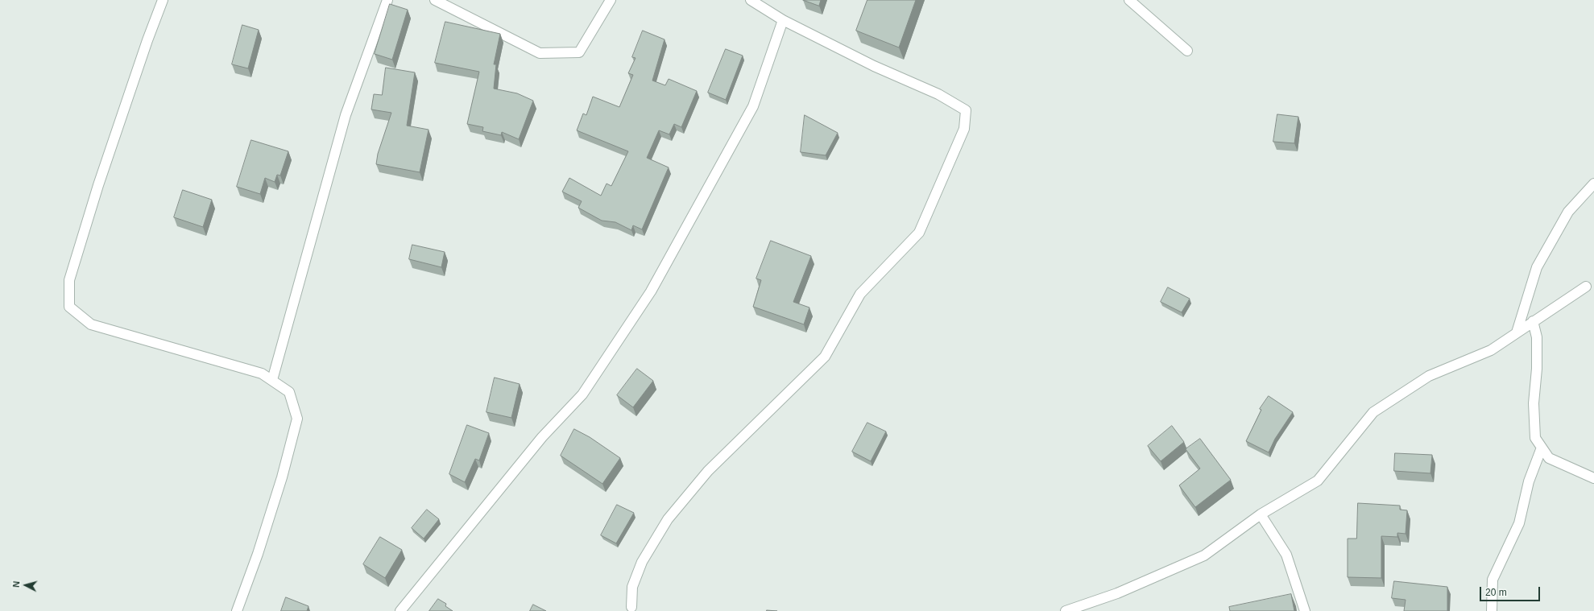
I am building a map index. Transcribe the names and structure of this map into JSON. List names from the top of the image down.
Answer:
{
  "scale_bar": "20 m",
  "north": "left"
}
